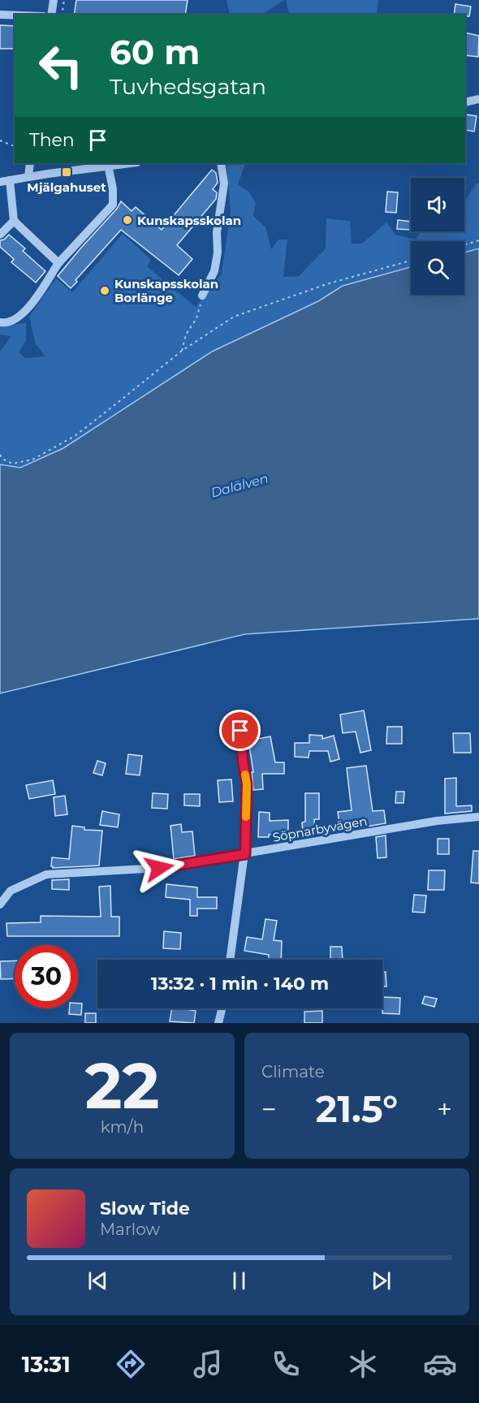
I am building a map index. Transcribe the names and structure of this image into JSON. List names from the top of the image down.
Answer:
{
  "streets": {
    "street": ["Söpnarbyvägen"]
  },
  "water": ["Dalälven"],
  "places": {
    "transit": ["Mjälgahuset"],
    "other": ["Kunskapsskolan", "Kunskapsskolan Borlänge"]
  },
  "page": {
    "turn": ["60 m", "Tuvhedsgatan"],
    "then": "Then",
    "limit": "30",
    "trip": "13:32 · 1 min · 140 m",
    "tile": [
      ["22", "km/h"],
      "Climate"
    ],
    "heat": ["−", "21.5°", "+"],
    "song": ["Slow Tide", "Marlow"],
    "tabs": "13:31"
  }
}
